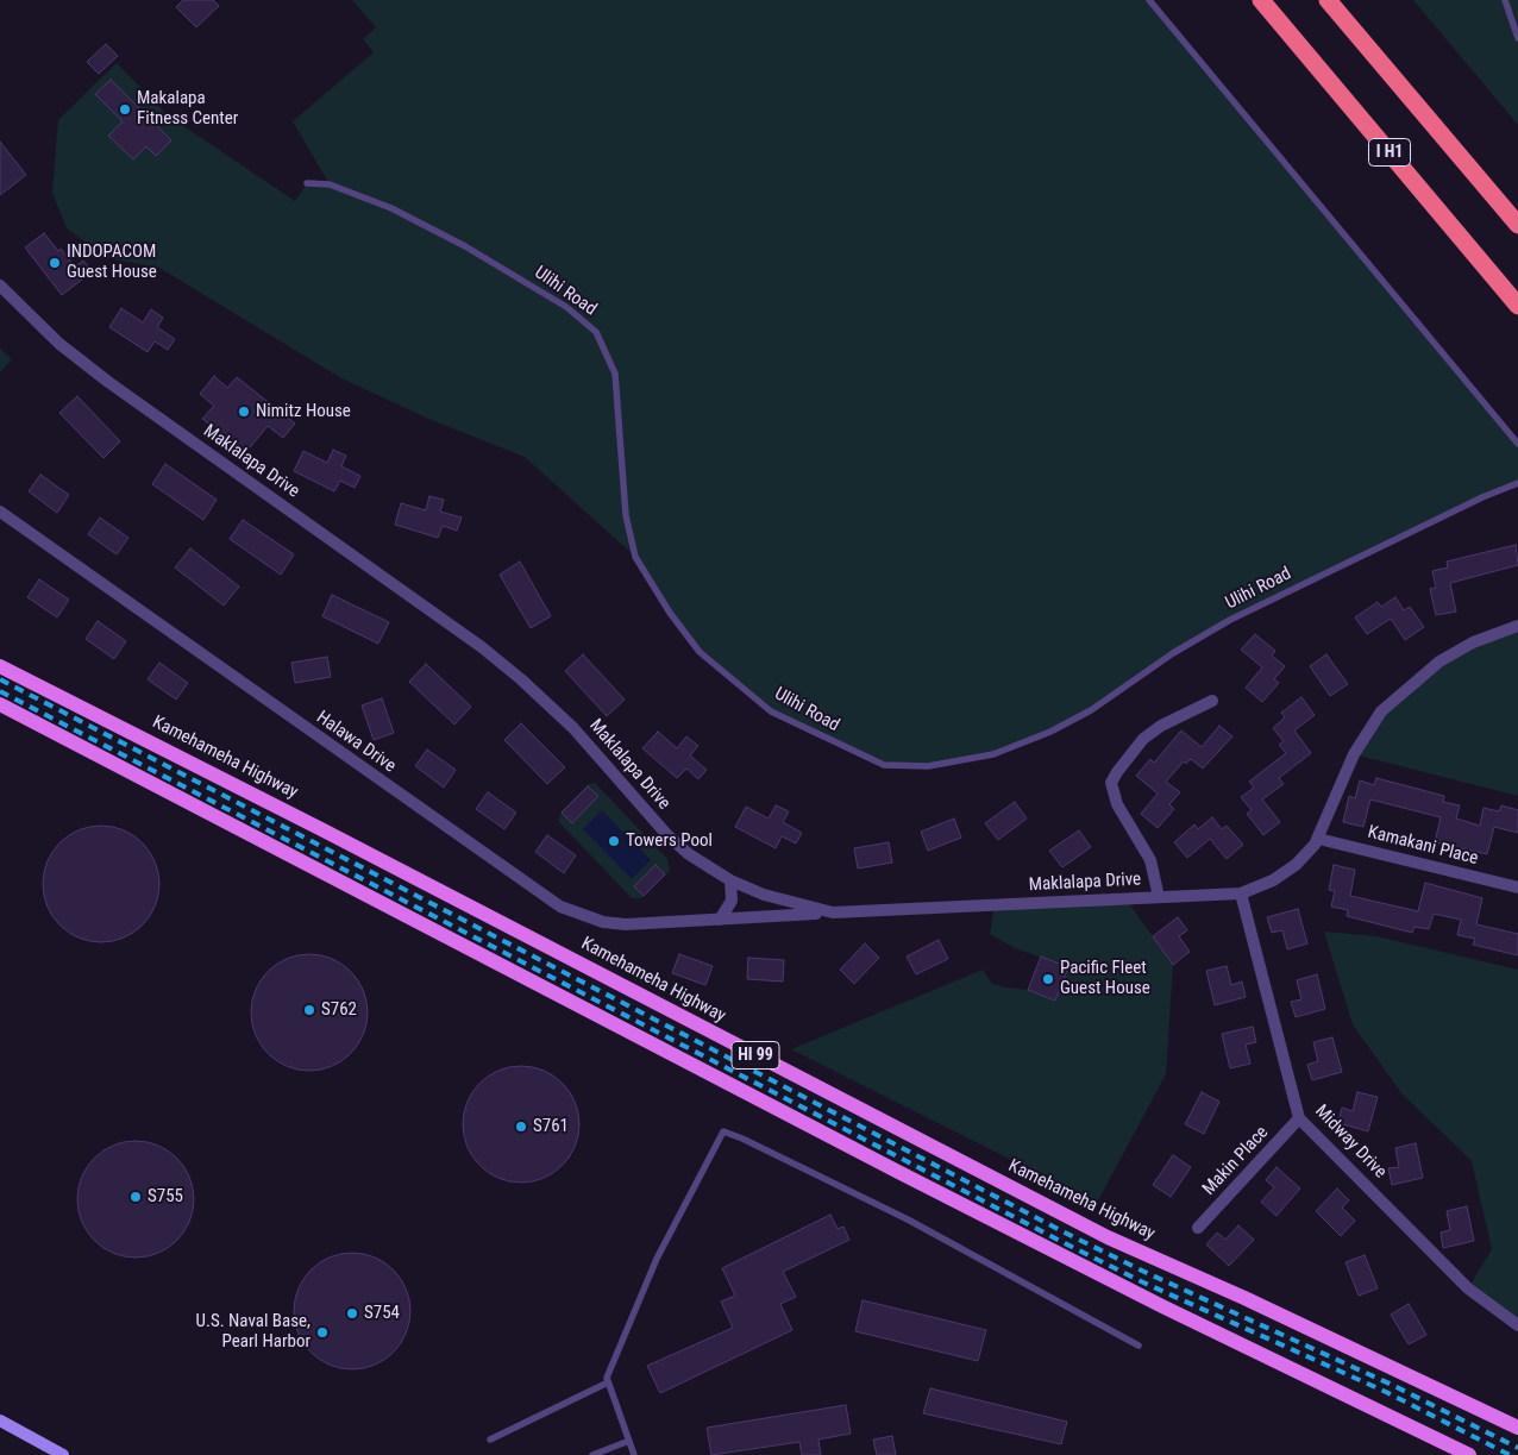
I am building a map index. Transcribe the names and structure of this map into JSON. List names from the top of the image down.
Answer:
{
  "streets": {
    "highway": ["I H1"],
    "main road": ["Kamehameha Highway", "HI 99"],
    "street": [
      "Maklalapa Drive",
      "Halawa Drive",
      "Kamakani Place",
      "Midway Drive",
      "Makin Place"
    ],
    "lane": ["Ulihi Road"]
  },
  "crossings": [
    ["Maklalapa Drive", "Halawa Drive"],
    ["Maklalapa Drive", "Kamakani Place"],
    ["Maklalapa Drive", "Midway Drive"],
    ["Midway Drive", "Makin Place"]
  ],
  "places": [
    "Makalapa Fitness Center",
    "INDOPACOM Guest House",
    "Nimitz House",
    "Towers Pool",
    "Pacific Fleet Guest House",
    "S762",
    "S761",
    "S755",
    "S754",
    "U.S. Naval Base, Pearl Harbor"
  ]
}
